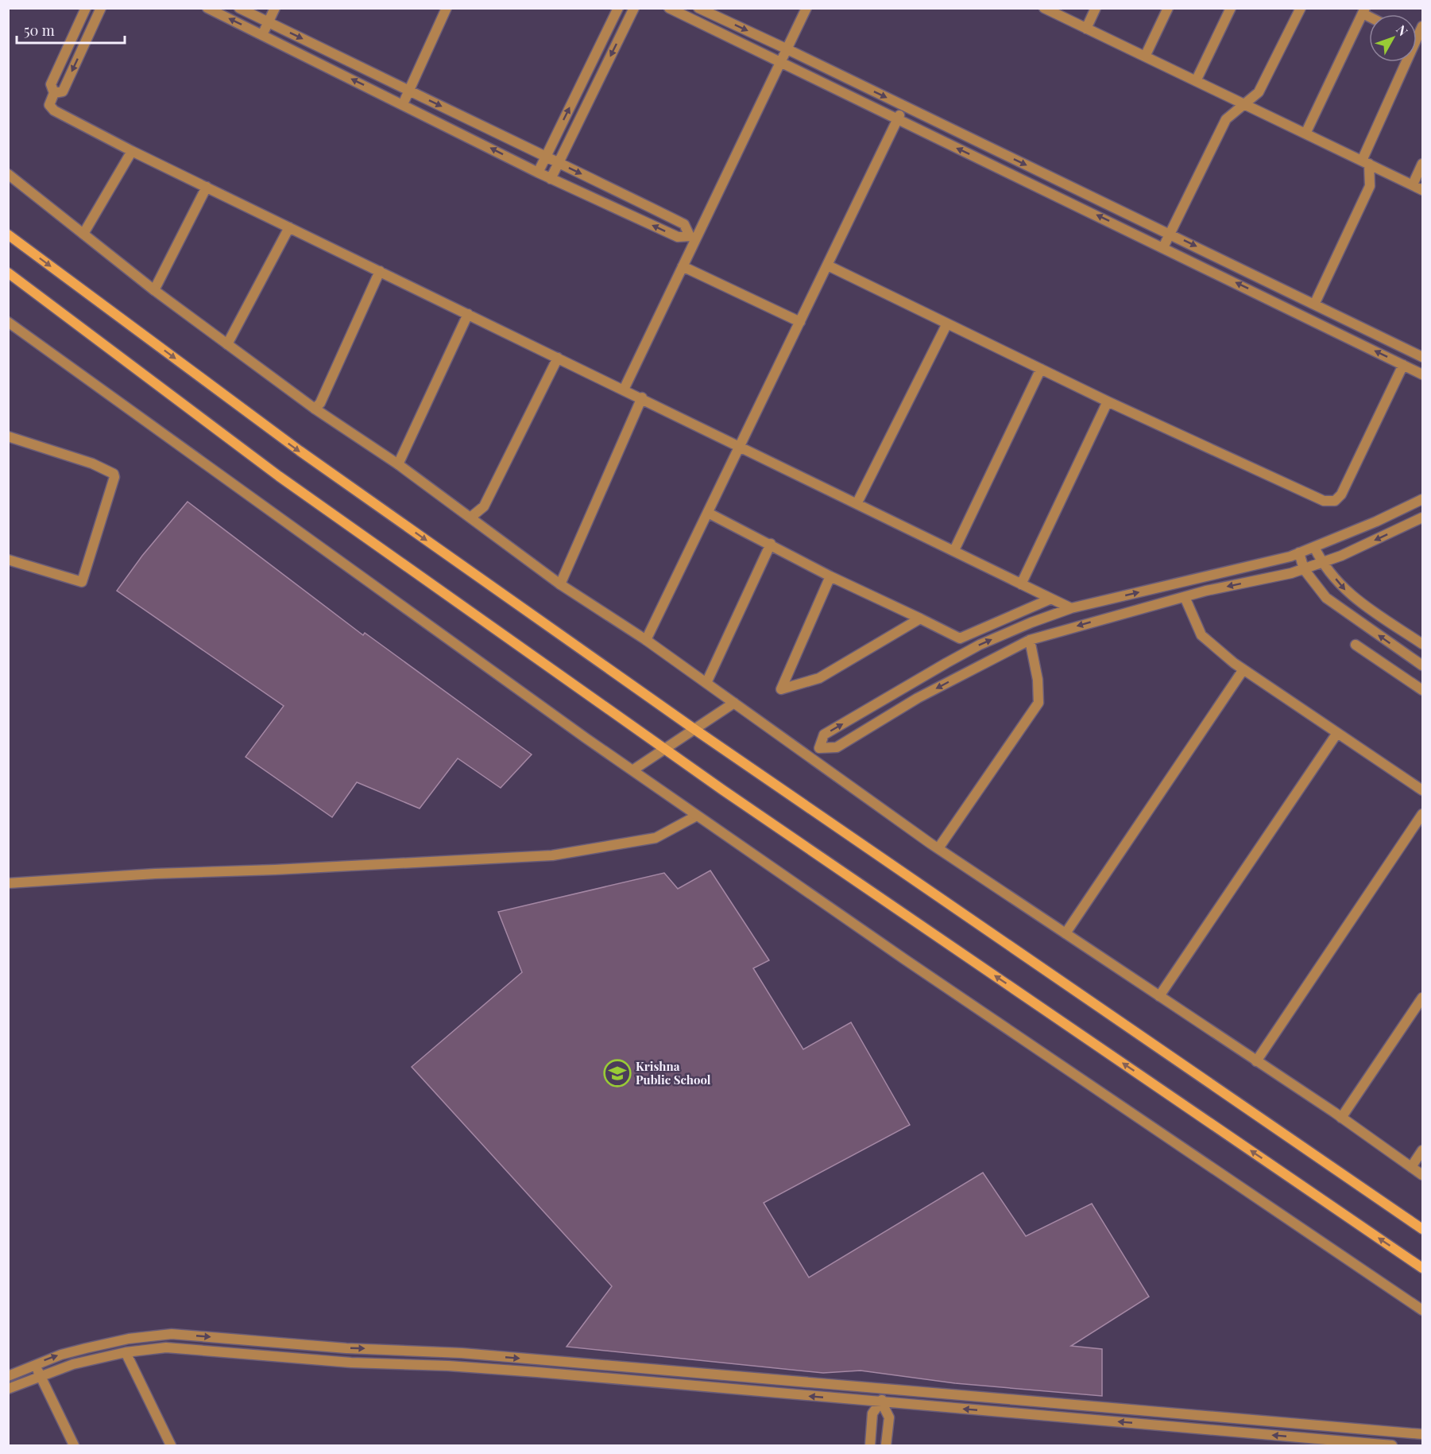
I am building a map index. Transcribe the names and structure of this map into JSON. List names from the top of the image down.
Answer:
{
  "places": {
    "school or university": ["Krishna Public School"]
  },
  "scale_bar": "50 m",
  "north": "top right"
}
